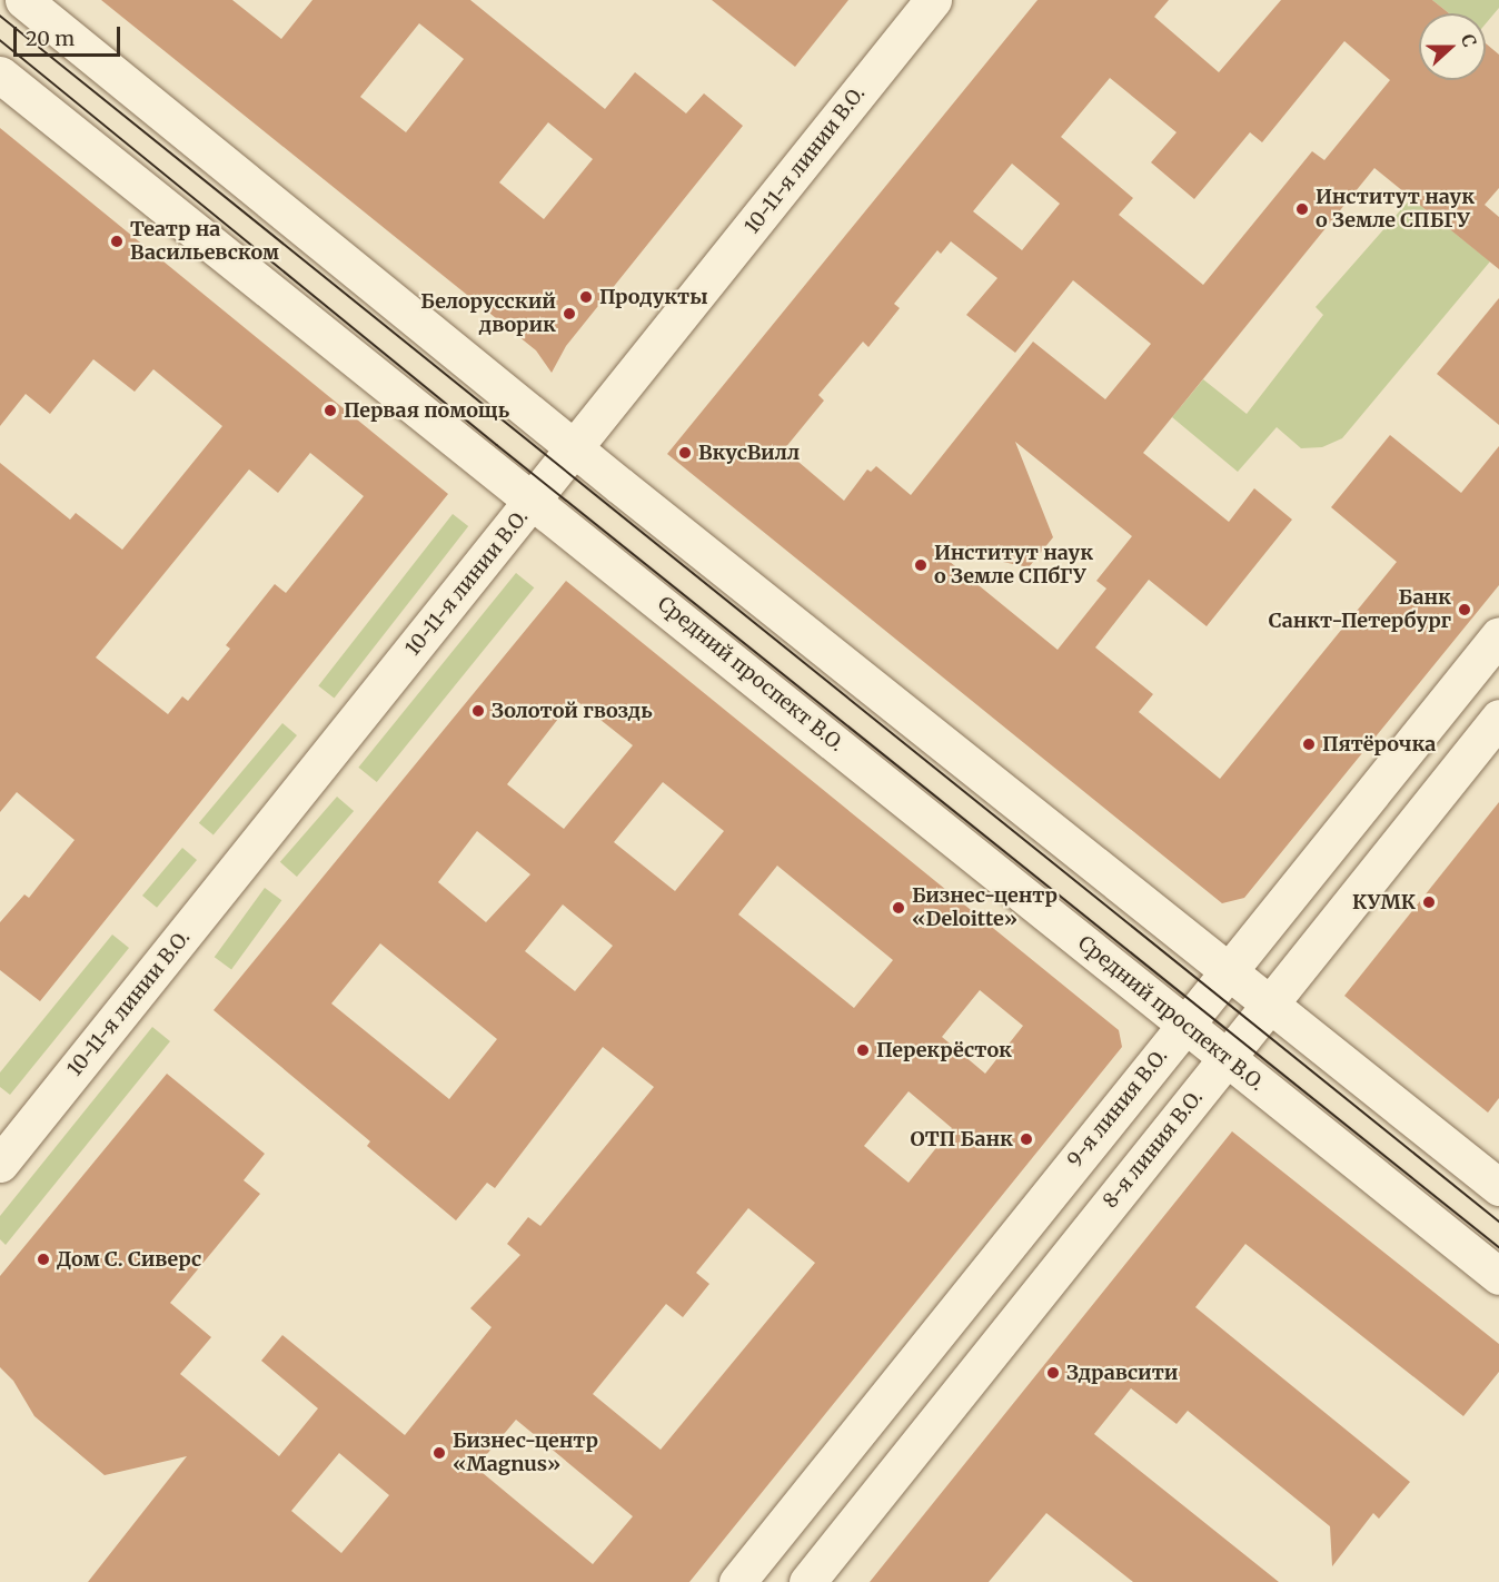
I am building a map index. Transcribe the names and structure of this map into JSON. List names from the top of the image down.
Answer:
{
  "streets": {
    "main road": [
      "10-11-я линии В.О.",
      "Средний проспект В.О.",
      "9-я линия В.О.",
      "8-я линия В.О."
    ]
  },
  "crossings": [
    ["10-11-я линии В.О.", "Средний проспект В.О."],
    ["Средний проспект В.О.", "9-я линия В.О."],
    ["Средний проспект В.О.", "8-я линия В.О."]
  ],
  "places": [
    "Институт наук о Земле СПБГУ",
    "Театр на Васильевском",
    "Продукты",
    "Белорусский дворик",
    "Первая помощь",
    "ВкусВилл",
    "Институт наук о Земле СПбГУ",
    "Банк Санкт-Петербург",
    "Золотой гвоздь",
    "Пятёрочка",
    "КУМК",
    "Бизнес-центр «Deloitte»",
    "Перекрёсток",
    "ОТП Банк",
    "Дом С. Сиверс",
    "Здравсити",
    "Бизнес-центр «Magnus»"
  ],
  "scale_bar": "20 m",
  "north": "right"
}
